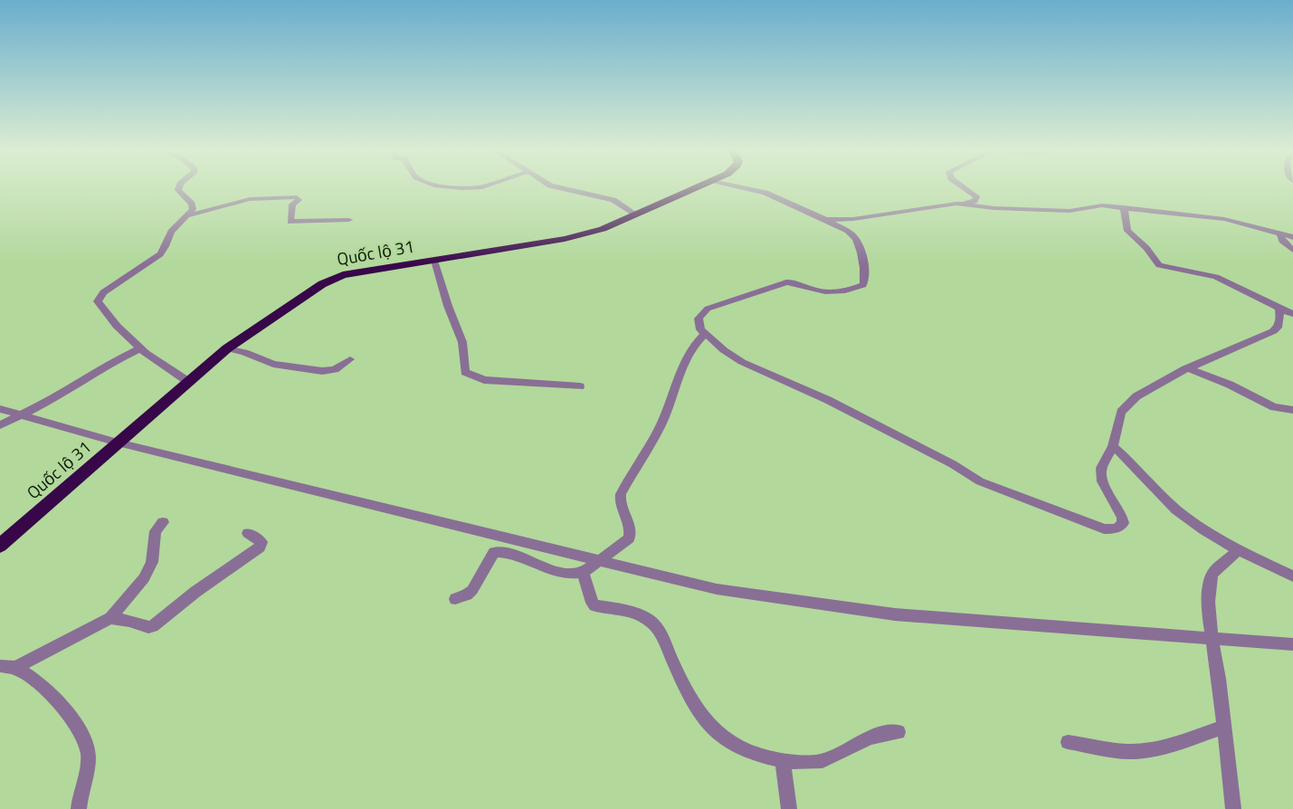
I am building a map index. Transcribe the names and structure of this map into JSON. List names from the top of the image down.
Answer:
{
  "streets": {
    "highway": ["Quốc lộ 31"]
  }
}
